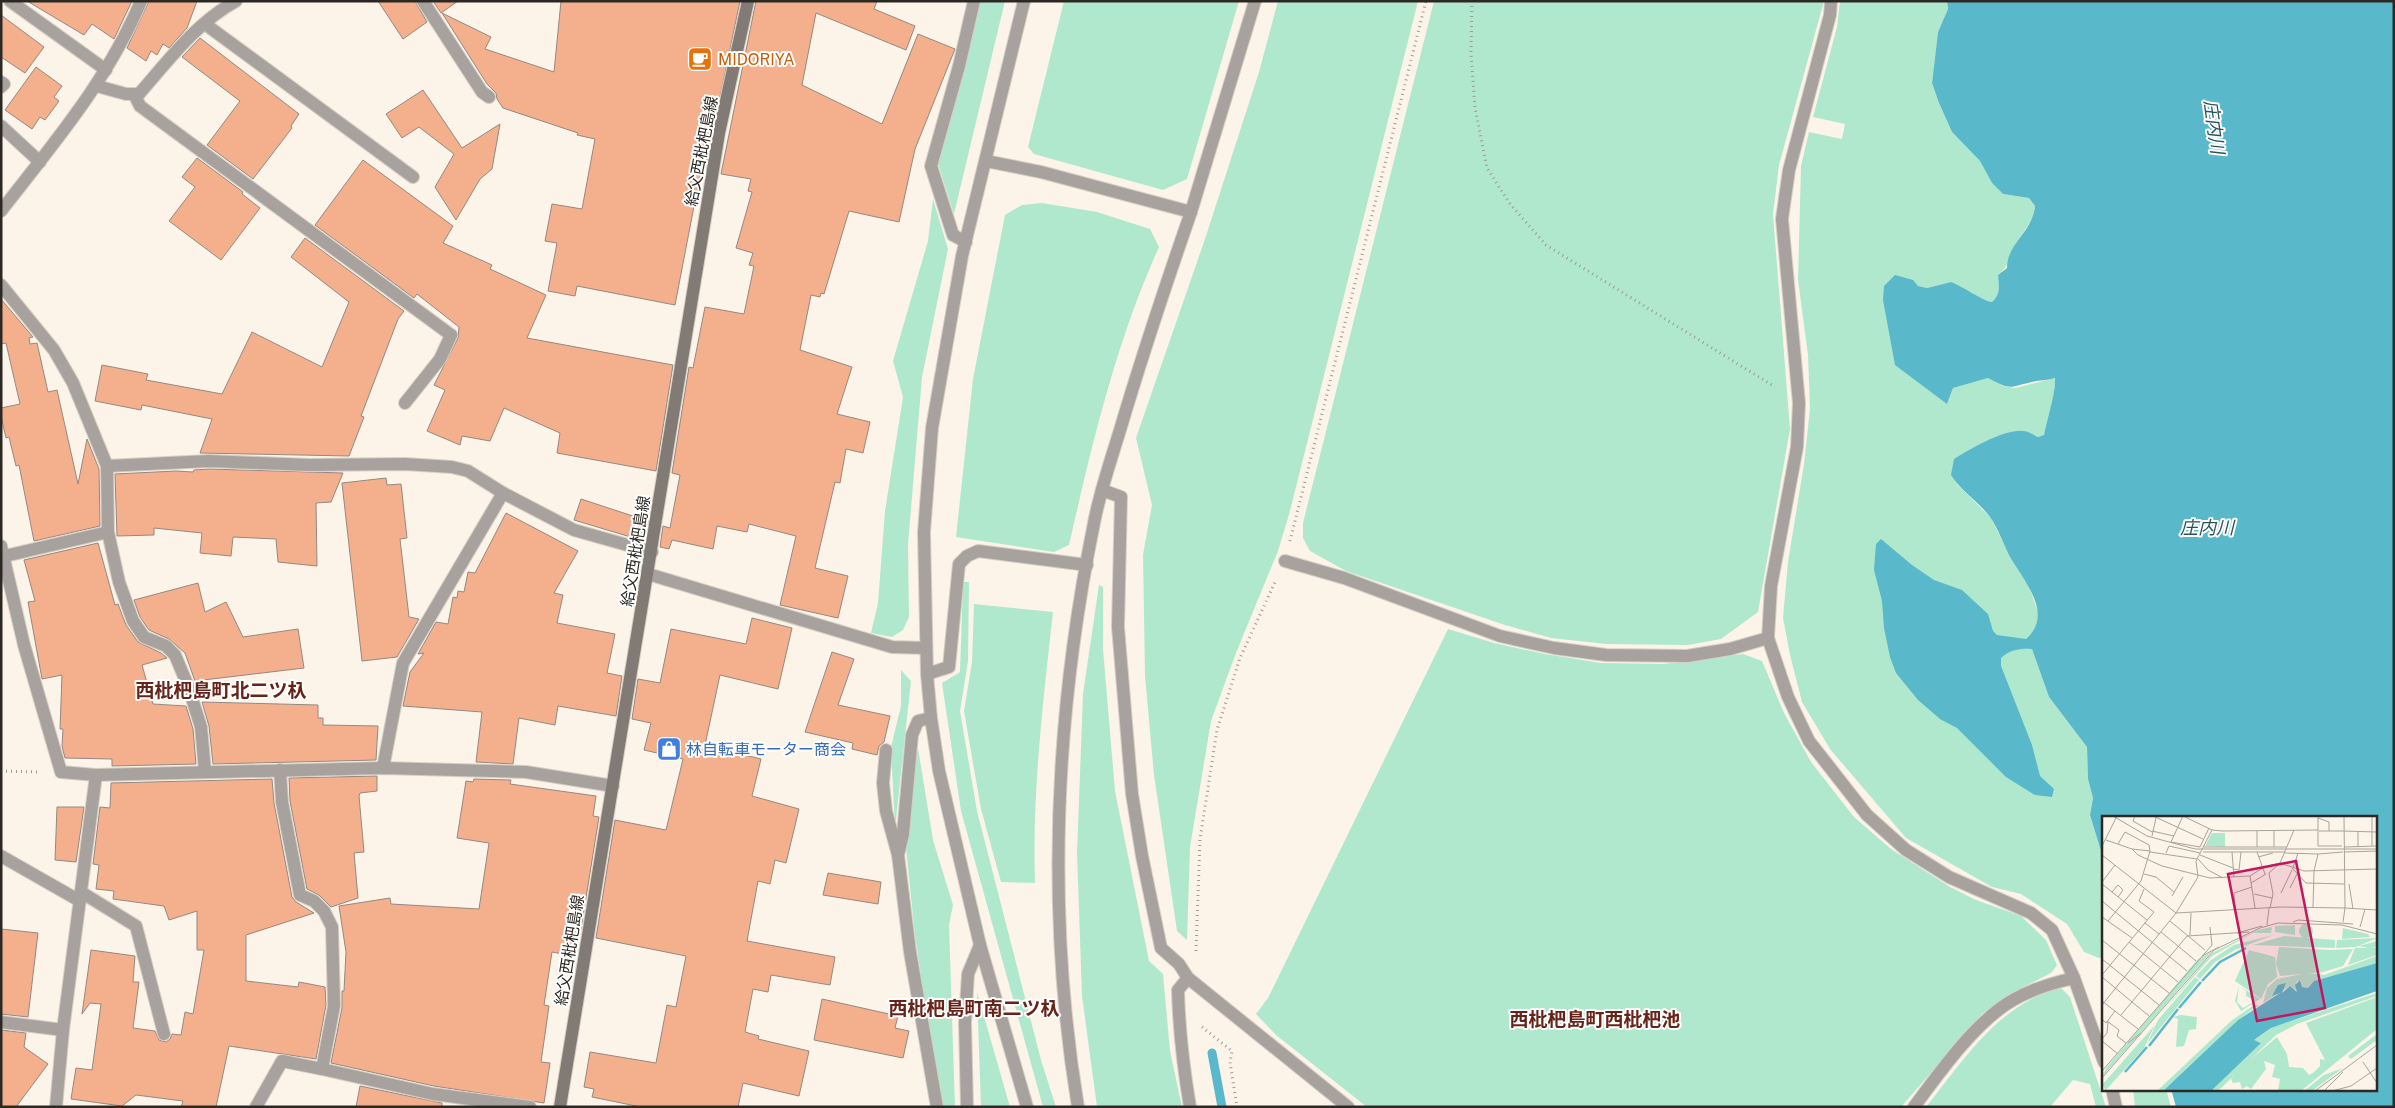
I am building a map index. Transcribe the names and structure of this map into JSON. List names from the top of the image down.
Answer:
{
  "streets": {
    "main road": ["給父西枇杷島線"]
  },
  "districts": ["西枇杷島町北二ツ杁", "西枇杷島町南二ツ杁", "西枇杷島町西枇杷池"],
  "water": ["庄内川"],
  "places": {
    "cafe": ["MIDORIYA"],
    "shop": ["林自転車モーター商会"]
  }
}
